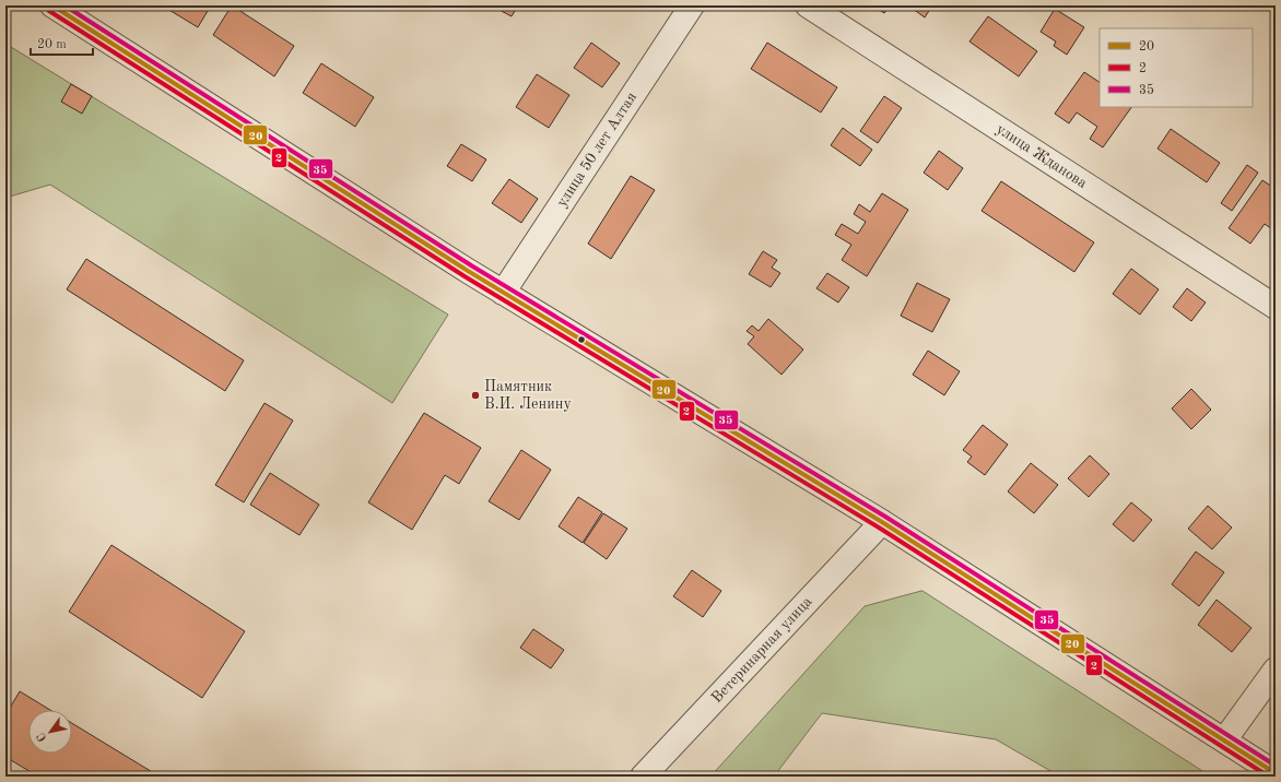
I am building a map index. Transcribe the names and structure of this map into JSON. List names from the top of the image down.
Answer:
{
  "streets": {
    "street": ["улица 50 лет Алтая", "улица Жданова", "Ветеринарная улица"]
  },
  "places": ["Памятник В.И. Ленину"],
  "lines": ["transit line 20", "transit line 35", "transit line 2"],
  "legend": ["20", "2", "35"],
  "scale_bar": "20 m",
  "north": "bottom left"
}
